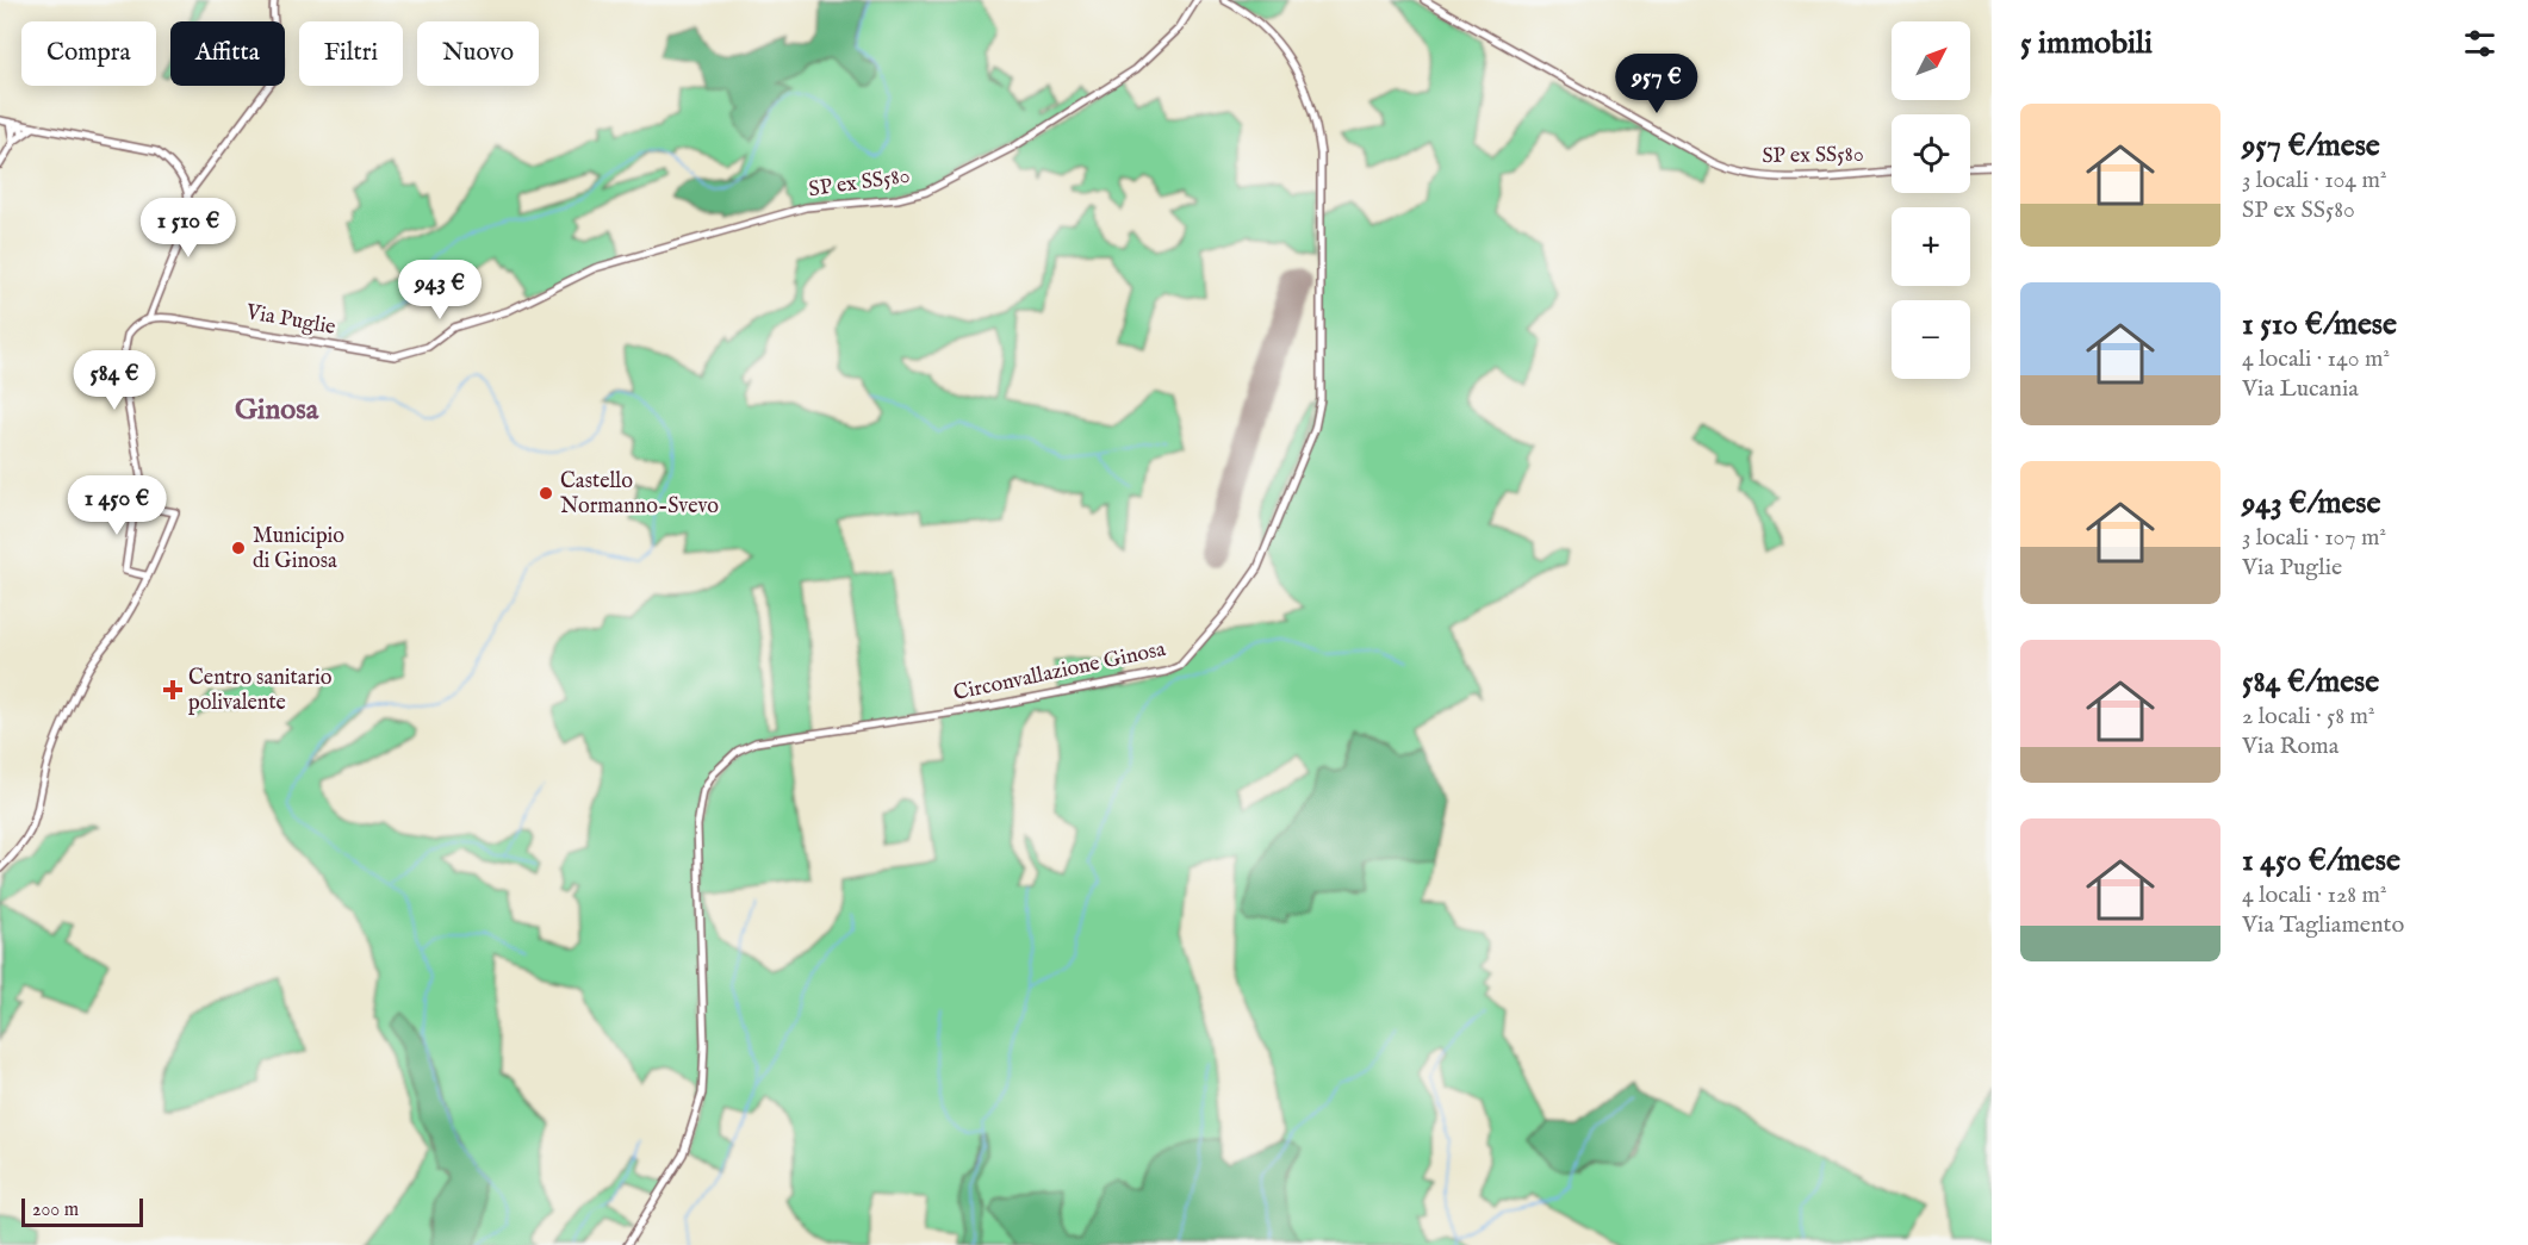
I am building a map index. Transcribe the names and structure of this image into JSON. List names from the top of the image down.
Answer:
{
  "streets": {
    "street": ["SP ex SS580", "Via Puglie", "Circonvallazione Ginosa"]
  },
  "crossings": [
    ["SP ex SS580", "Via Puglie"]
  ],
  "districts": ["Ginosa"],
  "places": {
    "other": ["Castello Normanno-Svevo", "Municipio di Ginosa"],
    "health": ["Centro sanitario polivalente"]
  },
  "scale_bar": "200 m",
  "north": "top right",
  "page": {
    "heading": "5 immobili",
    "map_buttons": ["+", "−"],
    "chip": [
      "Compra",
      "Affitta",
      "Filtri",
      "Nuovo"
    ],
    "price": [
      "957 €",
      "1 510 €",
      "943 €",
      "584 €",
      "1 450 €"
    ],
    "list": [
      {
        "name": "957 €/mese",
        "note": "3 locali · 104 m² · SP ex SS580"
      },
      {
        "name": "1 510 €/mese",
        "note": "4 locali · 140 m² · Via Lucania"
      },
      {
        "name": "943 €/mese",
        "note": "3 locali · 107 m² · Via Puglie"
      },
      {
        "name": "584 €/mese",
        "note": "2 locali · 58 m² · Via Roma"
      },
      {
        "name": "1 450 €/mese",
        "note": "4 locali · 128 m² · Via Tagliamento"
      }
    ],
    "scale": "200 m"
  }
}
